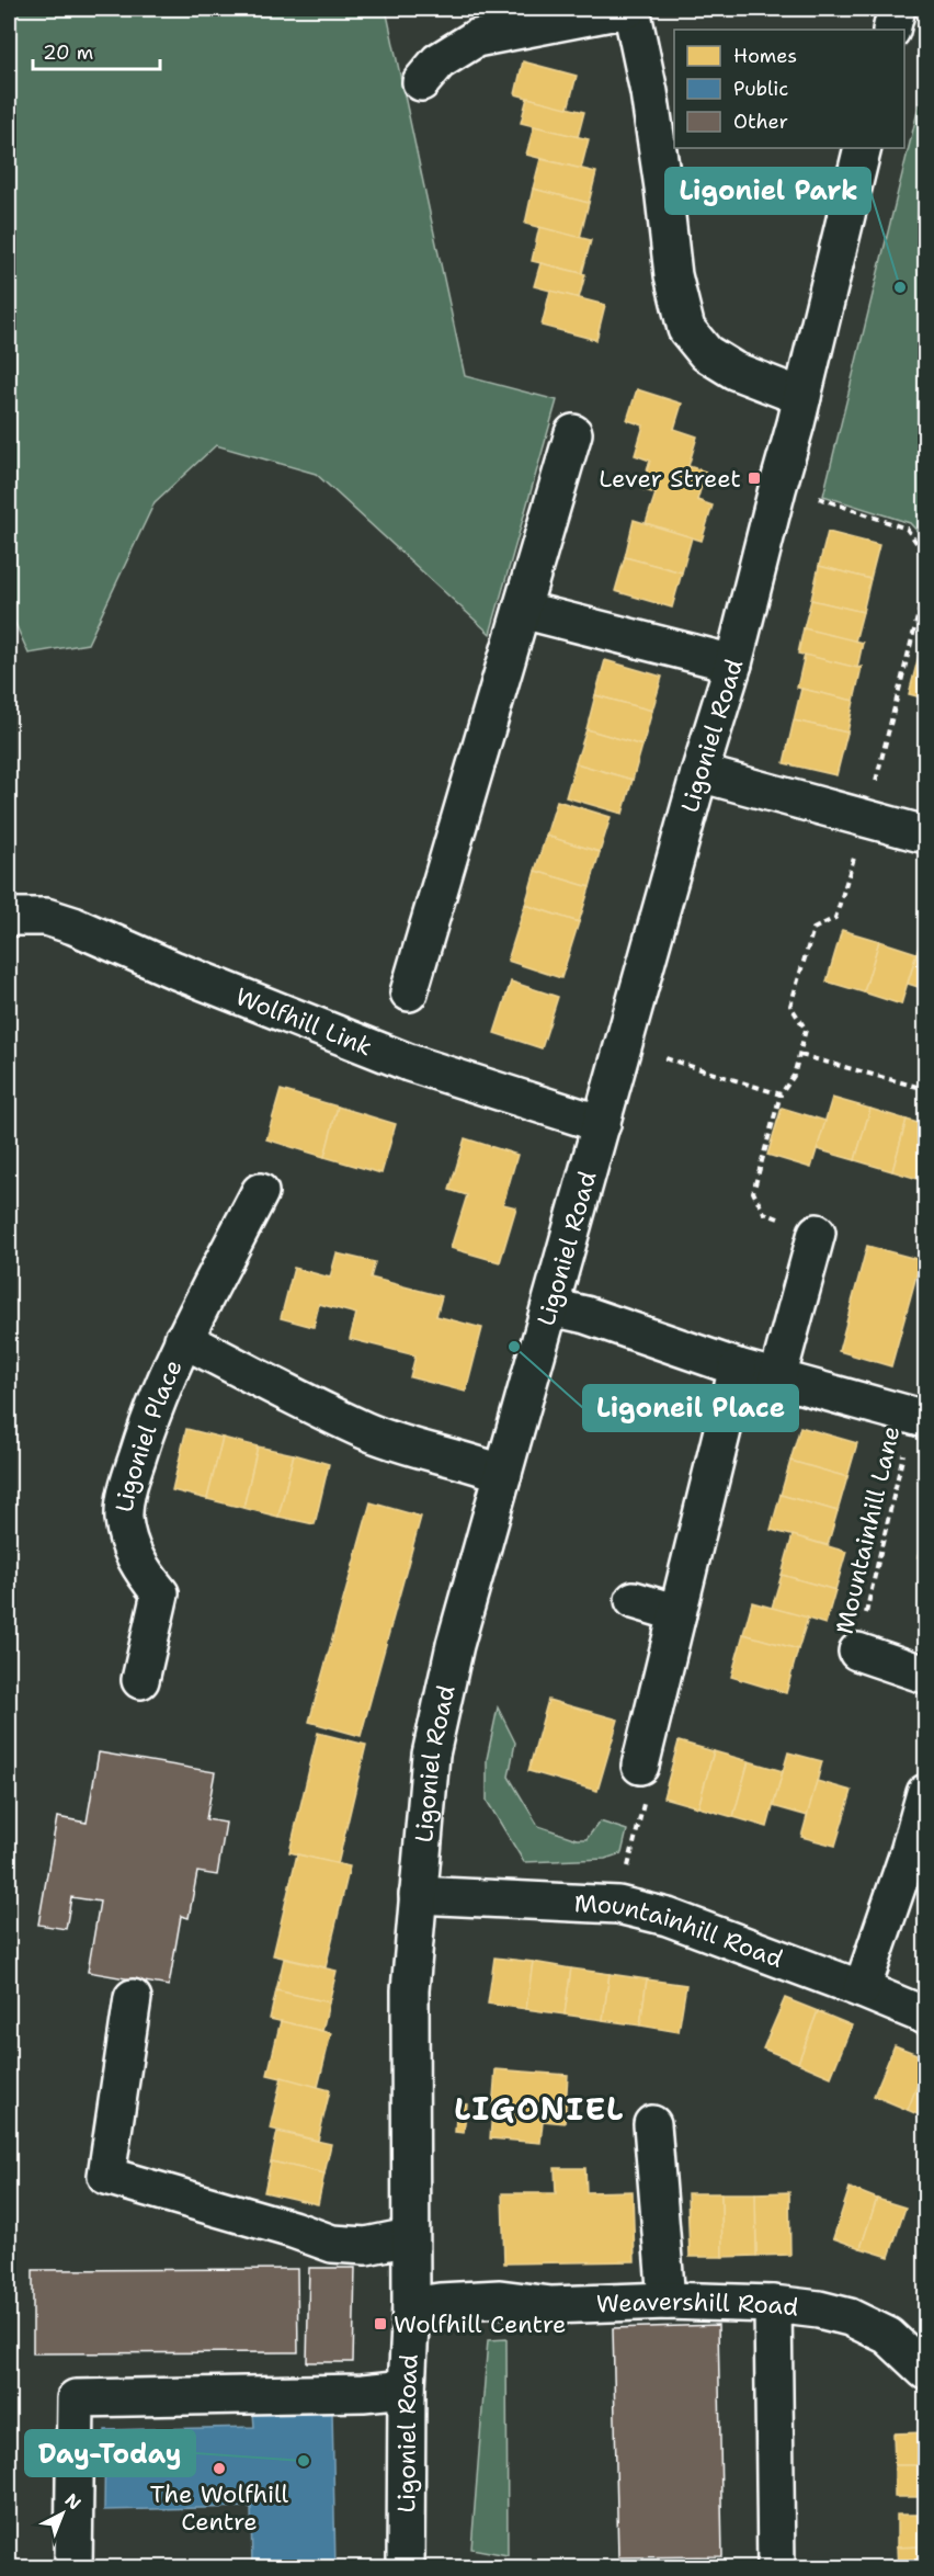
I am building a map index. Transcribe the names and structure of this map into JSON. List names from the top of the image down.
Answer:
{
  "streets": {
    "street": [
      "Ligoniel Road",
      "Wolfhill Link",
      "Ligoniel Place",
      "Mountainhill Road",
      "Weavershill Road"
    ],
    "path": ["Mountainhill Lane"]
  },
  "crossings": [
    ["Ligoniel Road", "Wolfhill Link"],
    ["Ligoniel Road", "Ligoniel Place"],
    ["Ligoniel Road", "Mountainhill Road"],
    ["Ligoniel Road", "Weavershill Road"]
  ],
  "districts": ["LIGONIEL"],
  "places": {
    "other": [
      "Ligoniel Park",
      "Ligoneil Place",
      "Day-Today",
      "The Wolfhill Centre"
    ],
    "transit": ["Lever Street", "Wolfhill Centre"]
  },
  "legend": ["Homes", "Public", "Other"],
  "scale_bar": "20 m",
  "north": "top right"
}
